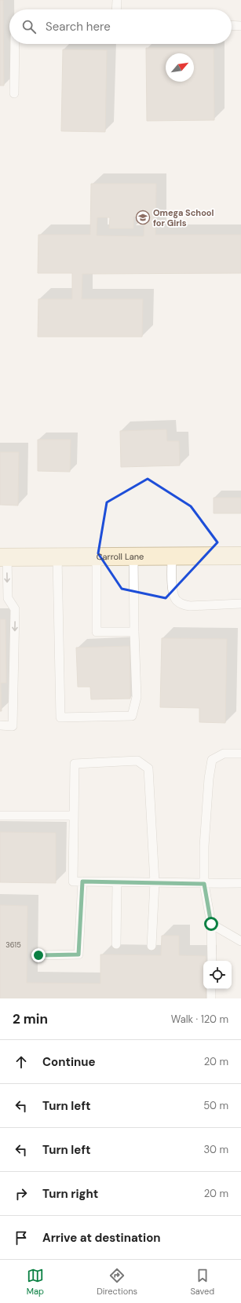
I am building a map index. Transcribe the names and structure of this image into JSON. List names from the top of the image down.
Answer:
{
  "streets": {
    "street": ["Carroll Lane"]
  },
  "places": {
    "school or university": ["Omega School for Girls"]
  },
  "house_numbers": ["3615"],
  "north": "top right",
  "page": {
    "search": "Search here",
    "heading": ["2 min", "Walk · 120 m"],
    "list": [
      ["Continue", "20 m"],
      ["Turn left", "50 m"],
      ["Turn left", "30 m"],
      ["Turn right", "20 m"],
      "Arrive at destination"
    ],
    "nav": ["Map", "Directions", "Saved"]
  }
}
